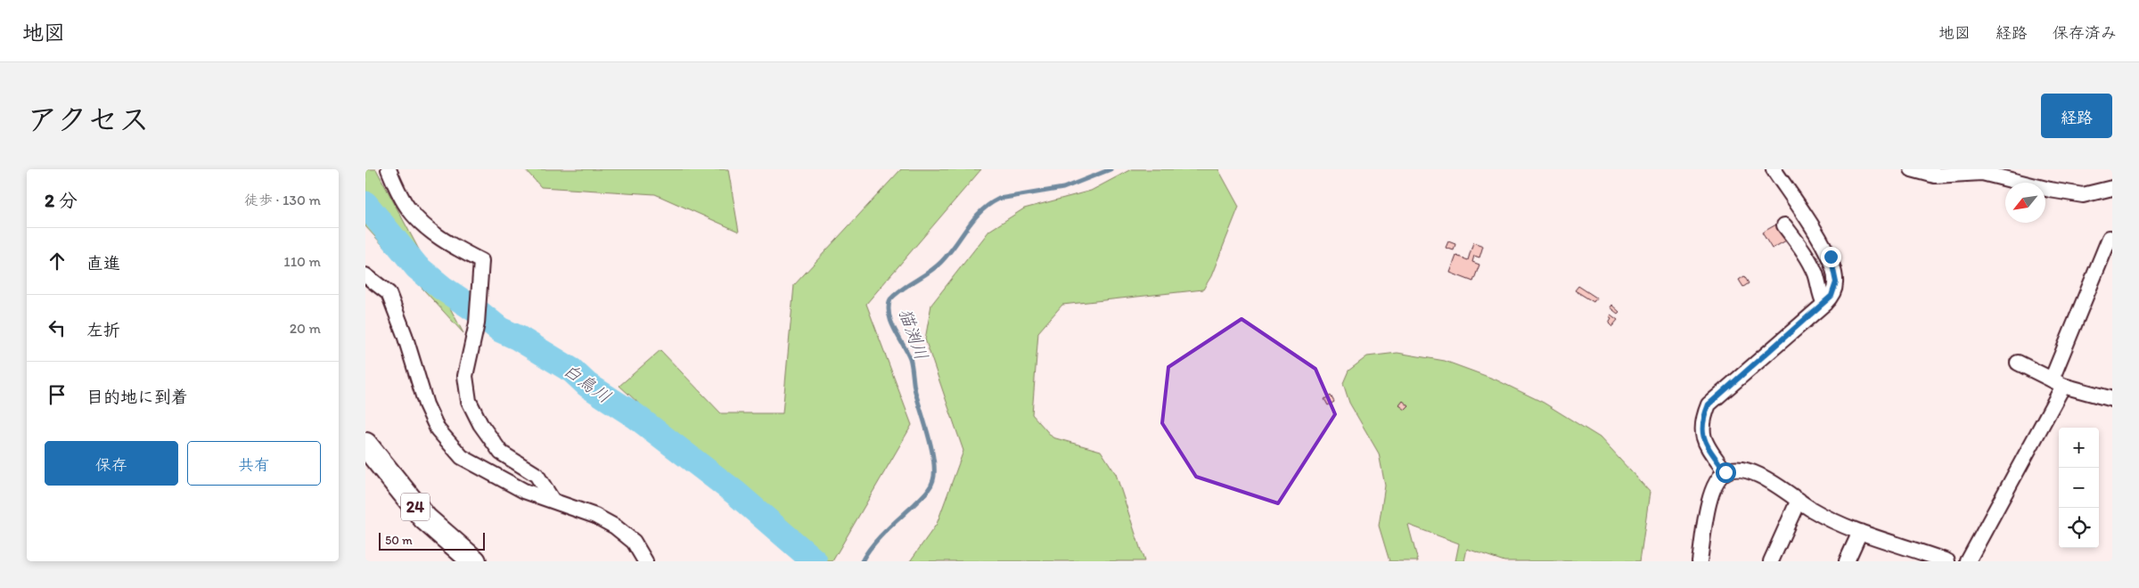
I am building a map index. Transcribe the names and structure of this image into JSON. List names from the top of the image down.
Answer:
{
  "streets": {
    "main road": ["24"]
  },
  "water": ["猫渕川", "白鳥川"],
  "scale_bar": "50 m",
  "north": "bottom left",
  "page": {
    "header": "地図",
    "nav": ["地図", "経路", "保存済み"],
    "title": "アクセス",
    "buttons": [
      "経路",
      ["保存", "共有"]
    ],
    "heading": ["2 分", "徒歩 · 130 m"],
    "list": [
      ["直進", "110 m"],
      ["左折", "20 m"],
      "目的地に到着"
    ],
    "map_buttons": ["+", "−"],
    "scale": "50 m"
  }
}
